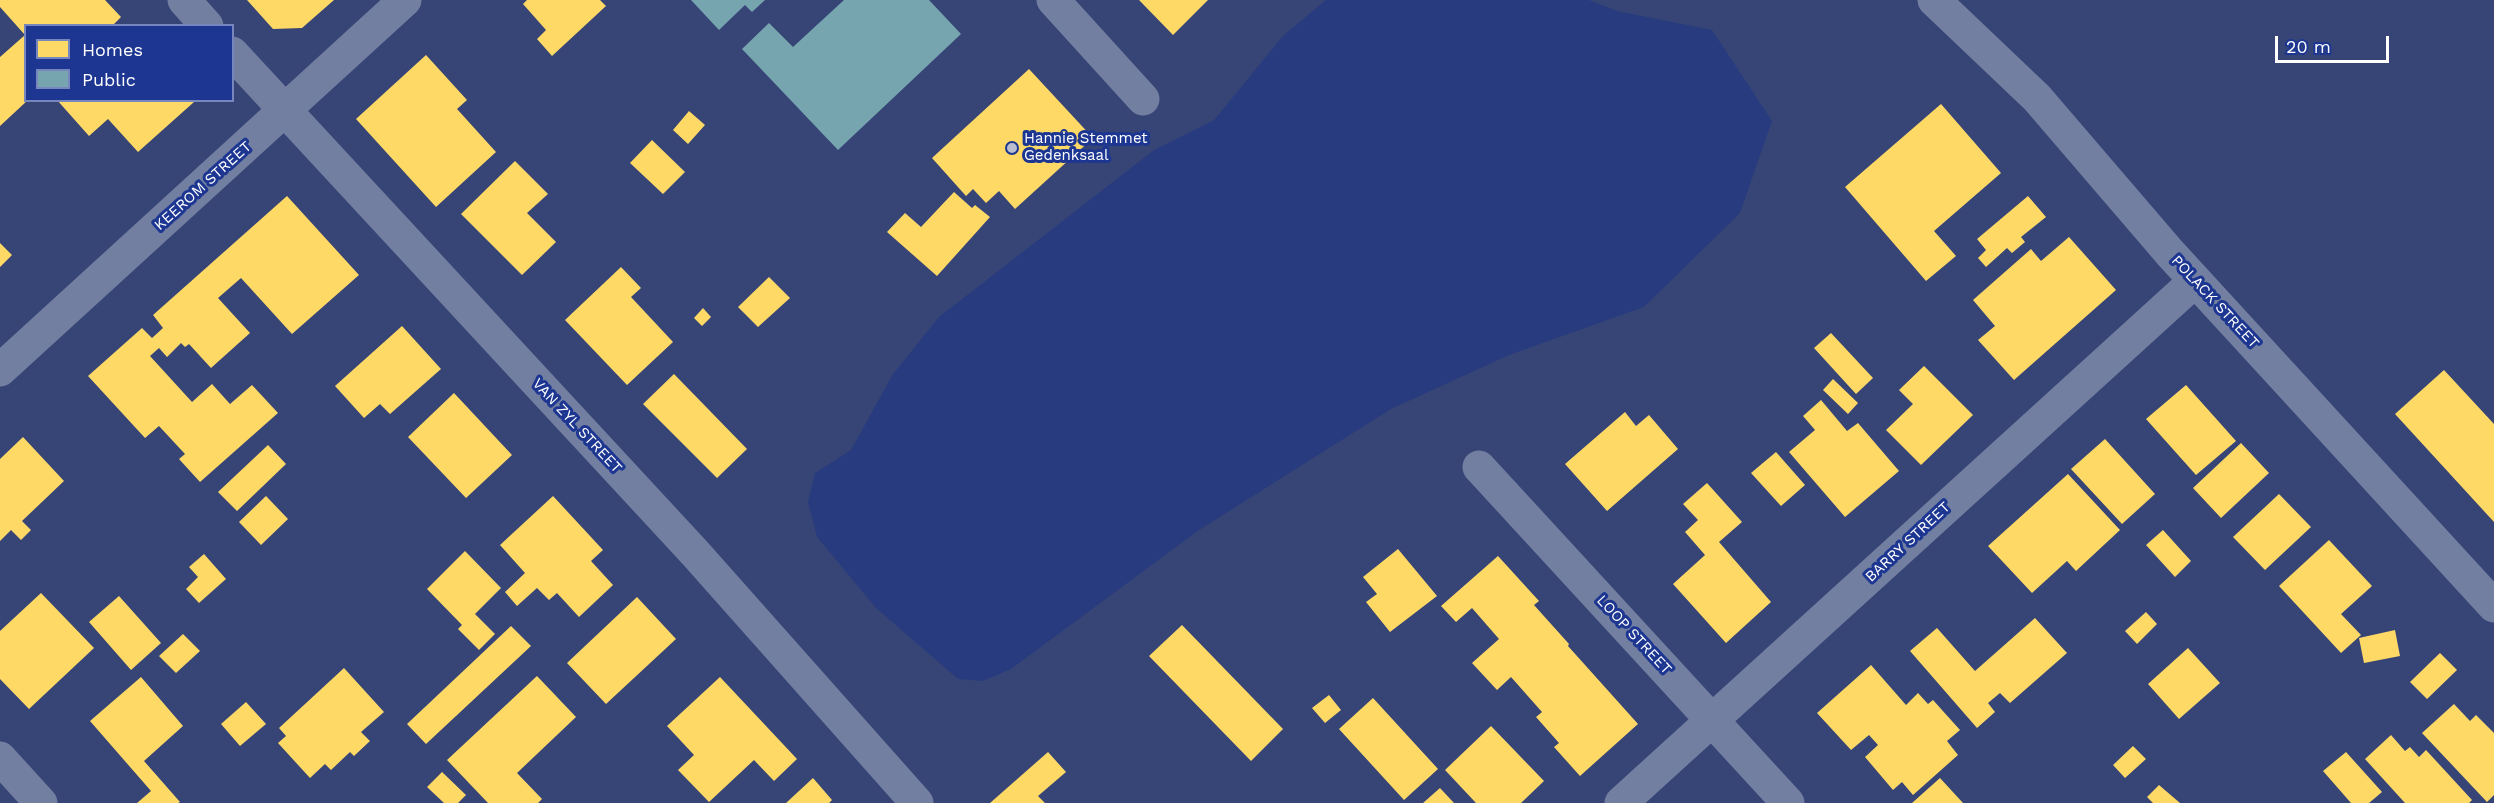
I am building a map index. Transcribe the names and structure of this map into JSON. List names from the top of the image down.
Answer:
{
  "streets": {
    "street": [
      "KEEROM STREET",
      "POLACK STREET",
      "VAN ZYL STREET",
      "BARRY STREET",
      "LOOP STREET"
    ]
  },
  "crossings": [
    ["KEEROM STREET", "VAN ZYL STREET"],
    ["POLACK STREET", "BARRY STREET"],
    ["BARRY STREET", "LOOP STREET"]
  ],
  "places": ["Hannie Stemmet Gedenksaal"],
  "legend": ["Homes", "Public"],
  "scale_bar": "20 m"
}
